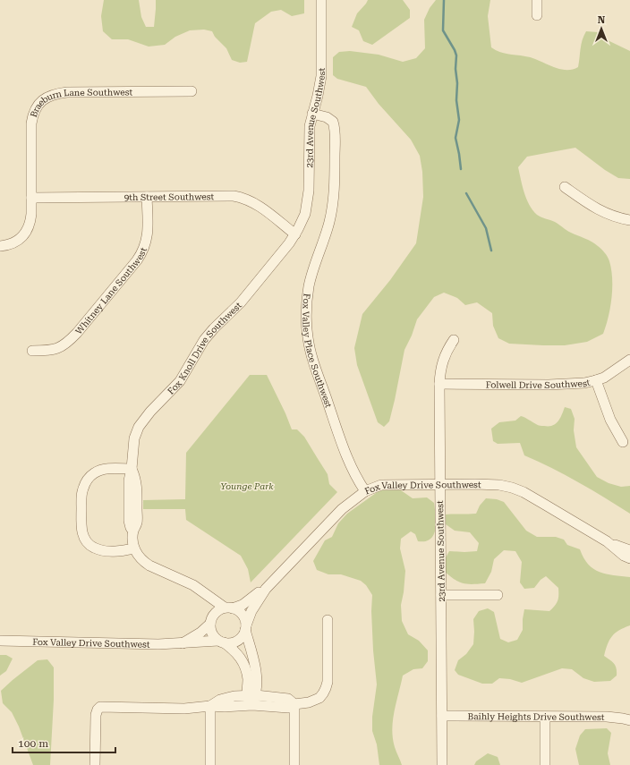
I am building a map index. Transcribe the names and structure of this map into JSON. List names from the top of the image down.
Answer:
{
  "streets": {
    "street": [
      "Braeburn Lane Southwest",
      "23rd Avenue Southwest",
      "9th Street Southwest",
      "Whitney Lane Southwest",
      "Fox Knoll Drive Southwest",
      "Fox Valley Place Southwest",
      "Folwell Drive Southwest",
      "Fox Valley Drive Southwest",
      "Baihly Heights Drive Southwest"
    ]
  },
  "crossings": [
    ["Braeburn Lane Southwest", "9th Street Southwest"],
    ["23rd Avenue Southwest", "9th Street Southwest"],
    ["23rd Avenue Southwest", "Fox Knoll Drive Southwest"],
    ["23rd Avenue Southwest", "Fox Valley Place Southwest"],
    ["23rd Avenue Southwest", "Folwell Drive Southwest"],
    ["23rd Avenue Southwest", "Fox Valley Drive Southwest"],
    ["23rd Avenue Southwest", "Baihly Heights Drive Southwest"],
    ["9th Street Southwest", "Whitney Lane Southwest"],
    ["9th Street Southwest", "Fox Knoll Drive Southwest"],
    ["Fox Valley Place Southwest", "Fox Valley Drive Southwest"]
  ],
  "parks": ["Younge Park"],
  "scale_bar": "100 m",
  "north": "top"
}
